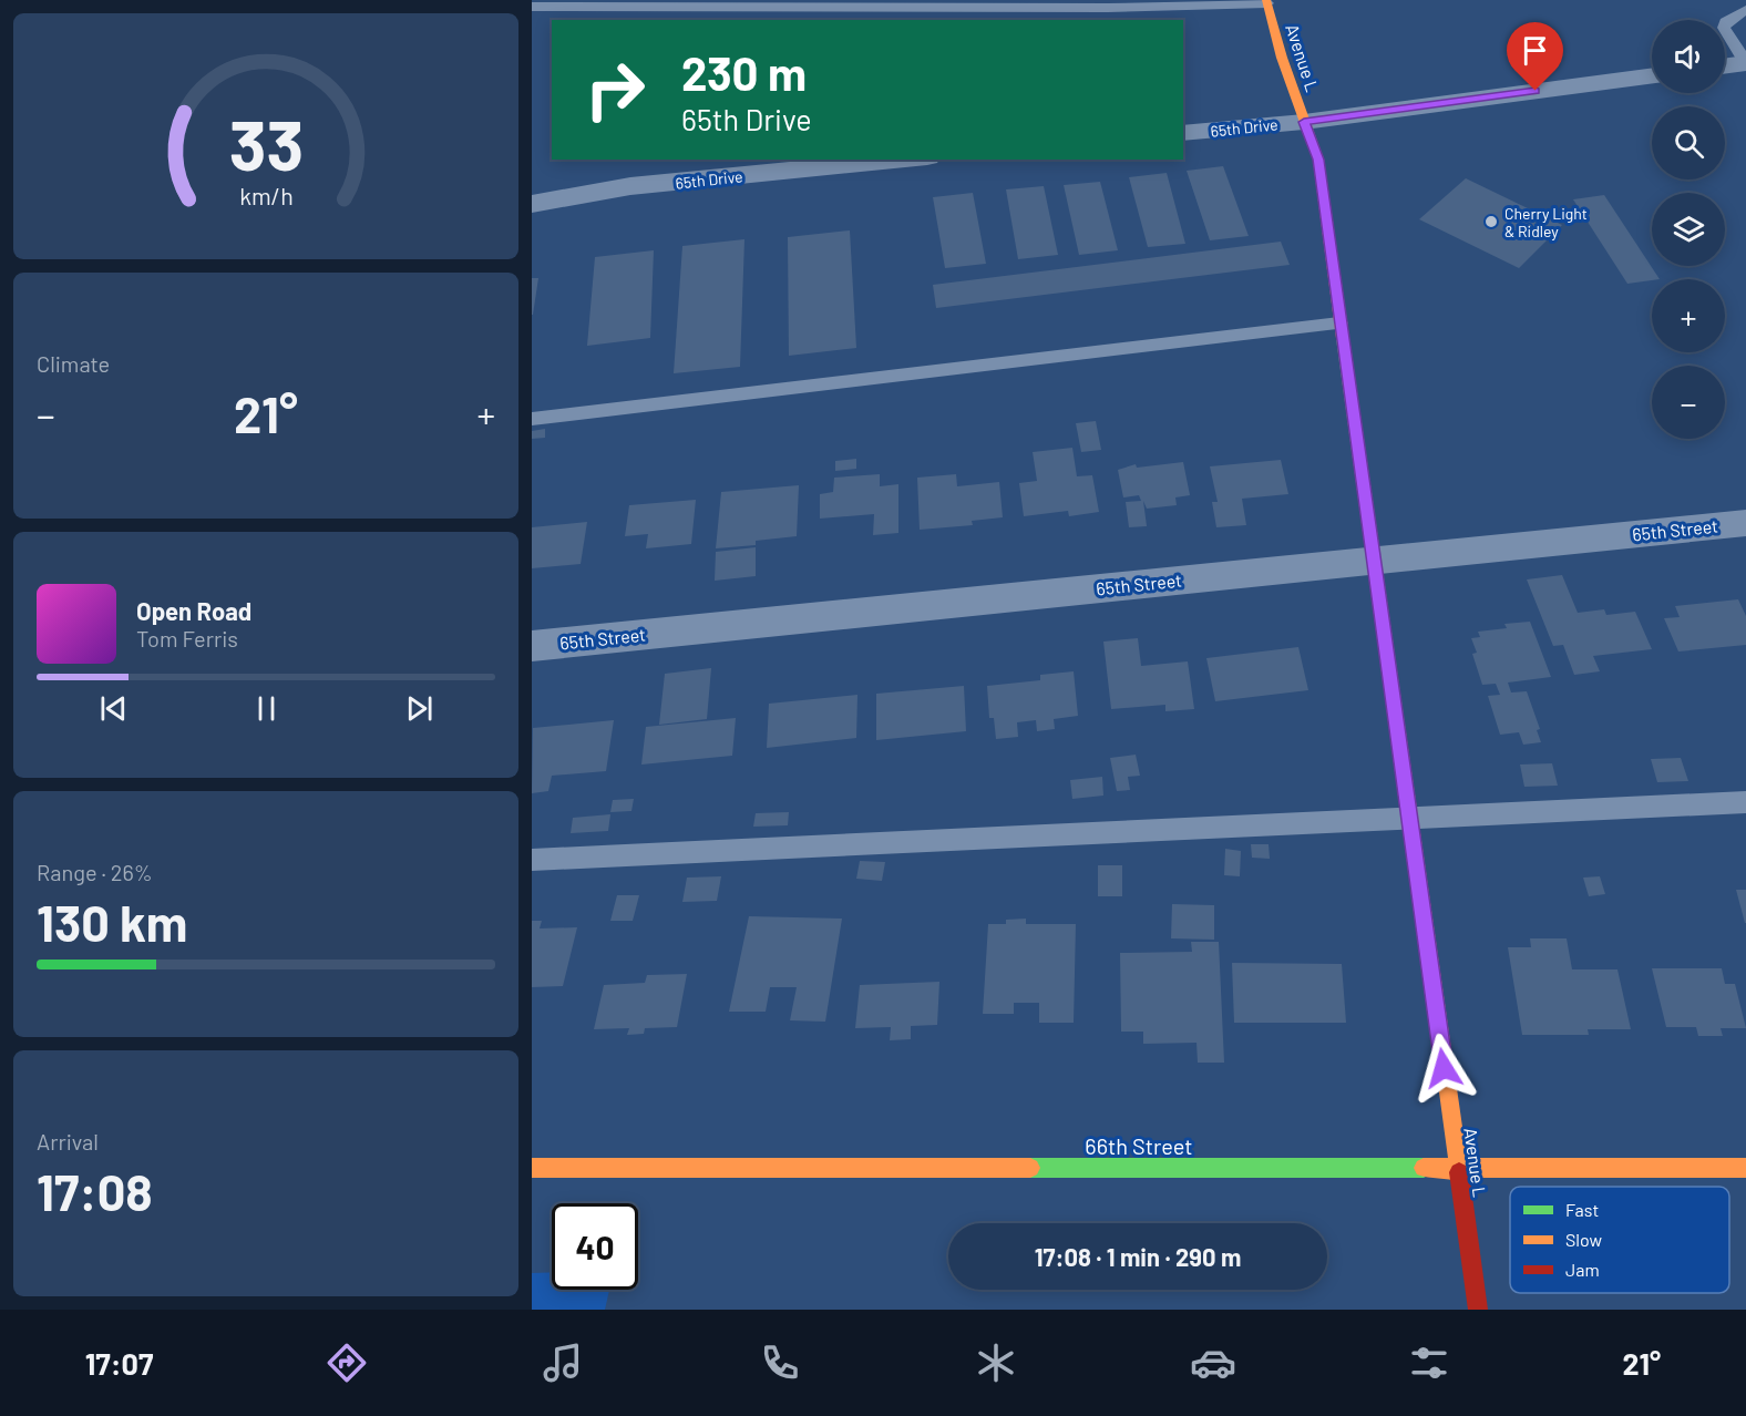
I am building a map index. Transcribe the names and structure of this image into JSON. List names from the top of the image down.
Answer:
{
  "streets": {
    "street": [
      "Avenue L",
      "65th Drive",
      "65th Street",
      "66th Street"
    ]
  },
  "crossings": [
    ["Avenue L", "65th Drive"],
    ["Avenue L", "65th Street"],
    ["Avenue L", "66th Street"]
  ],
  "places": ["Cherry Light & Ridley"],
  "legend": ["Fast", "Slow", "Jam"],
  "page": {
    "map_buttons": ["+", "−"],
    "turn": ["230 m", "65th Drive"],
    "tile": [
      "Climate",
      ["Range · 26%", "130 km"],
      ["Arrival", "17:08"]
    ],
    "heat": ["−", "21°", "+"],
    "song": ["Open Road", "Tom Ferris"],
    "limit": "40",
    "trip": "17:08 · 1 min · 290 m",
    "tabs": ["17:07", "21°"],
    "gauge": ["33", "km/h"]
  }
}
